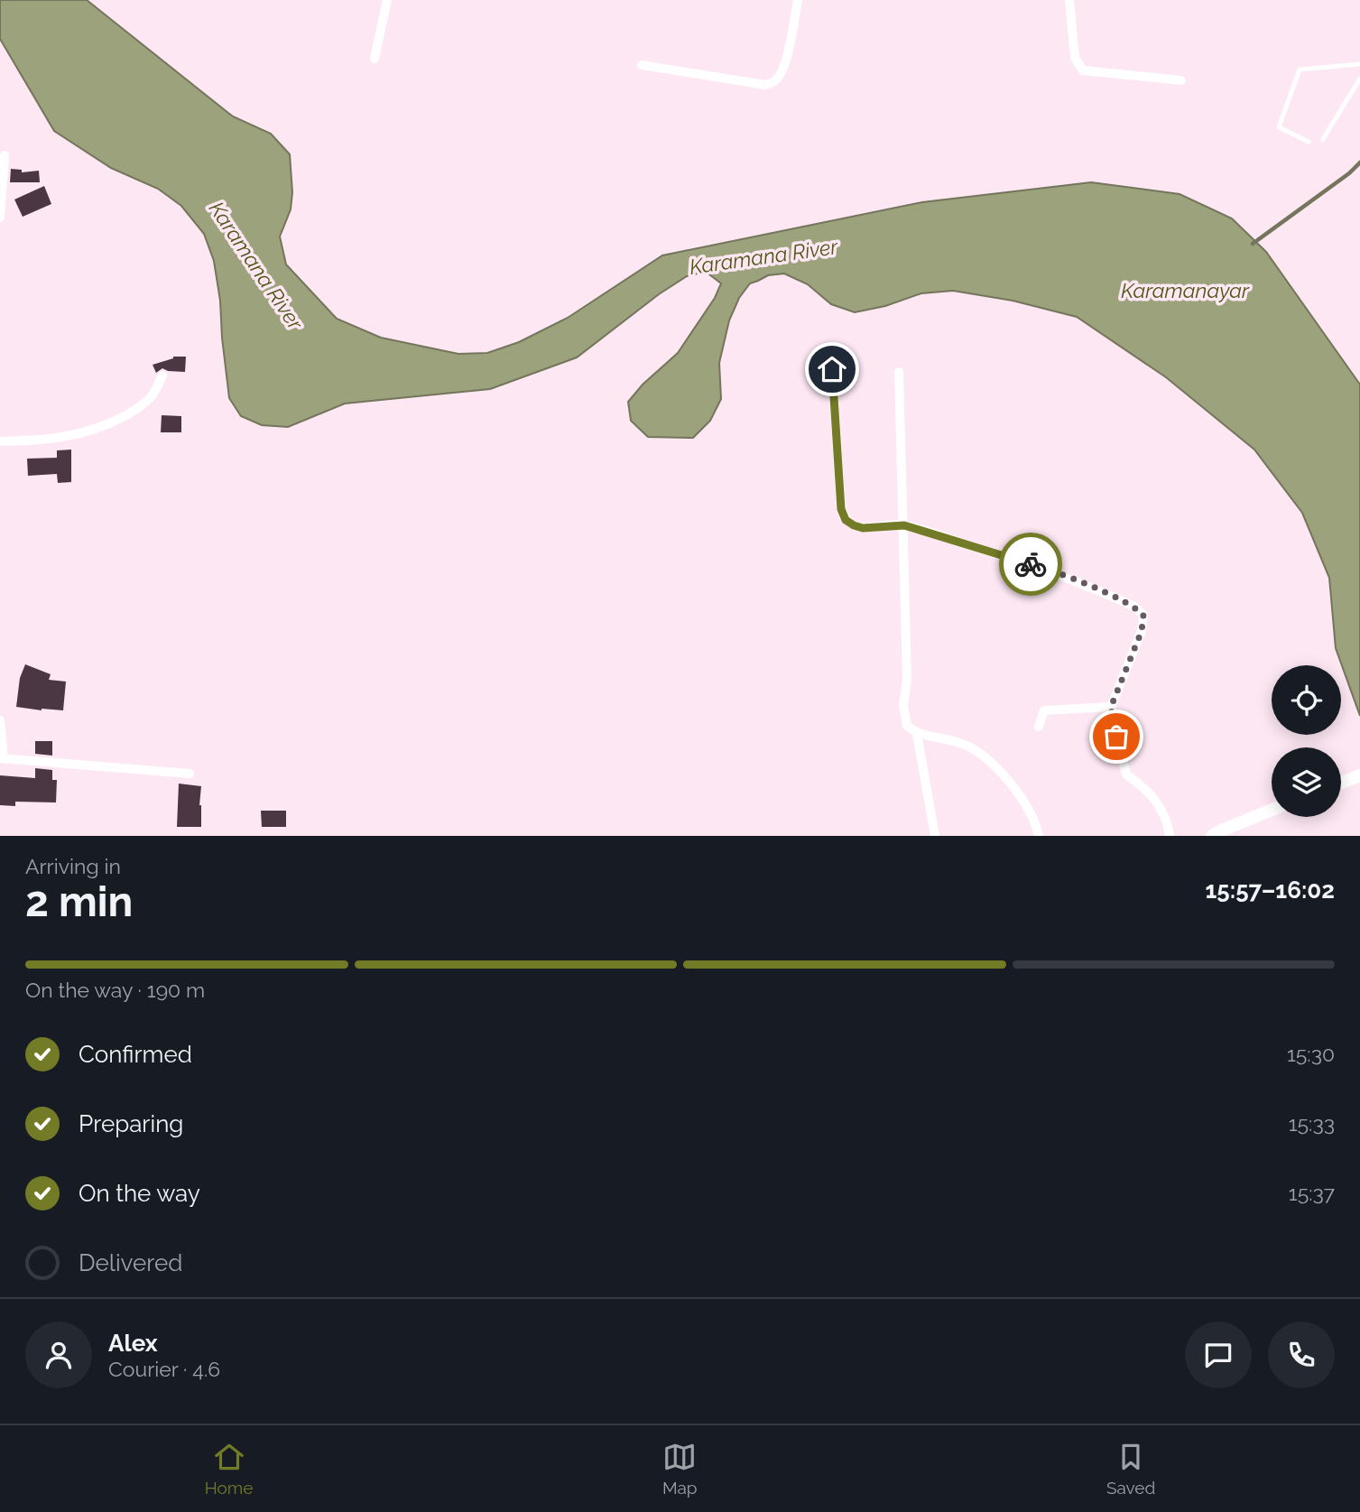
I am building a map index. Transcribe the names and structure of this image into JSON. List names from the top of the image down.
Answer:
{
  "water": ["Karamana River", "Karamanayar"],
  "page": {
    "heading": ["2 min", "Arriving in", "15:57–16:02"],
    "panel": ["Alex", "Courier · 4.6"],
    "bar": "On the way · 190 m",
    "list": [
      ["Confirmed", "15:30"],
      ["Preparing", "15:33"],
      ["On the way", "15:37"],
      "Delivered"
    ],
    "tabs": ["Home", "Map", "Saved"]
  }
}
